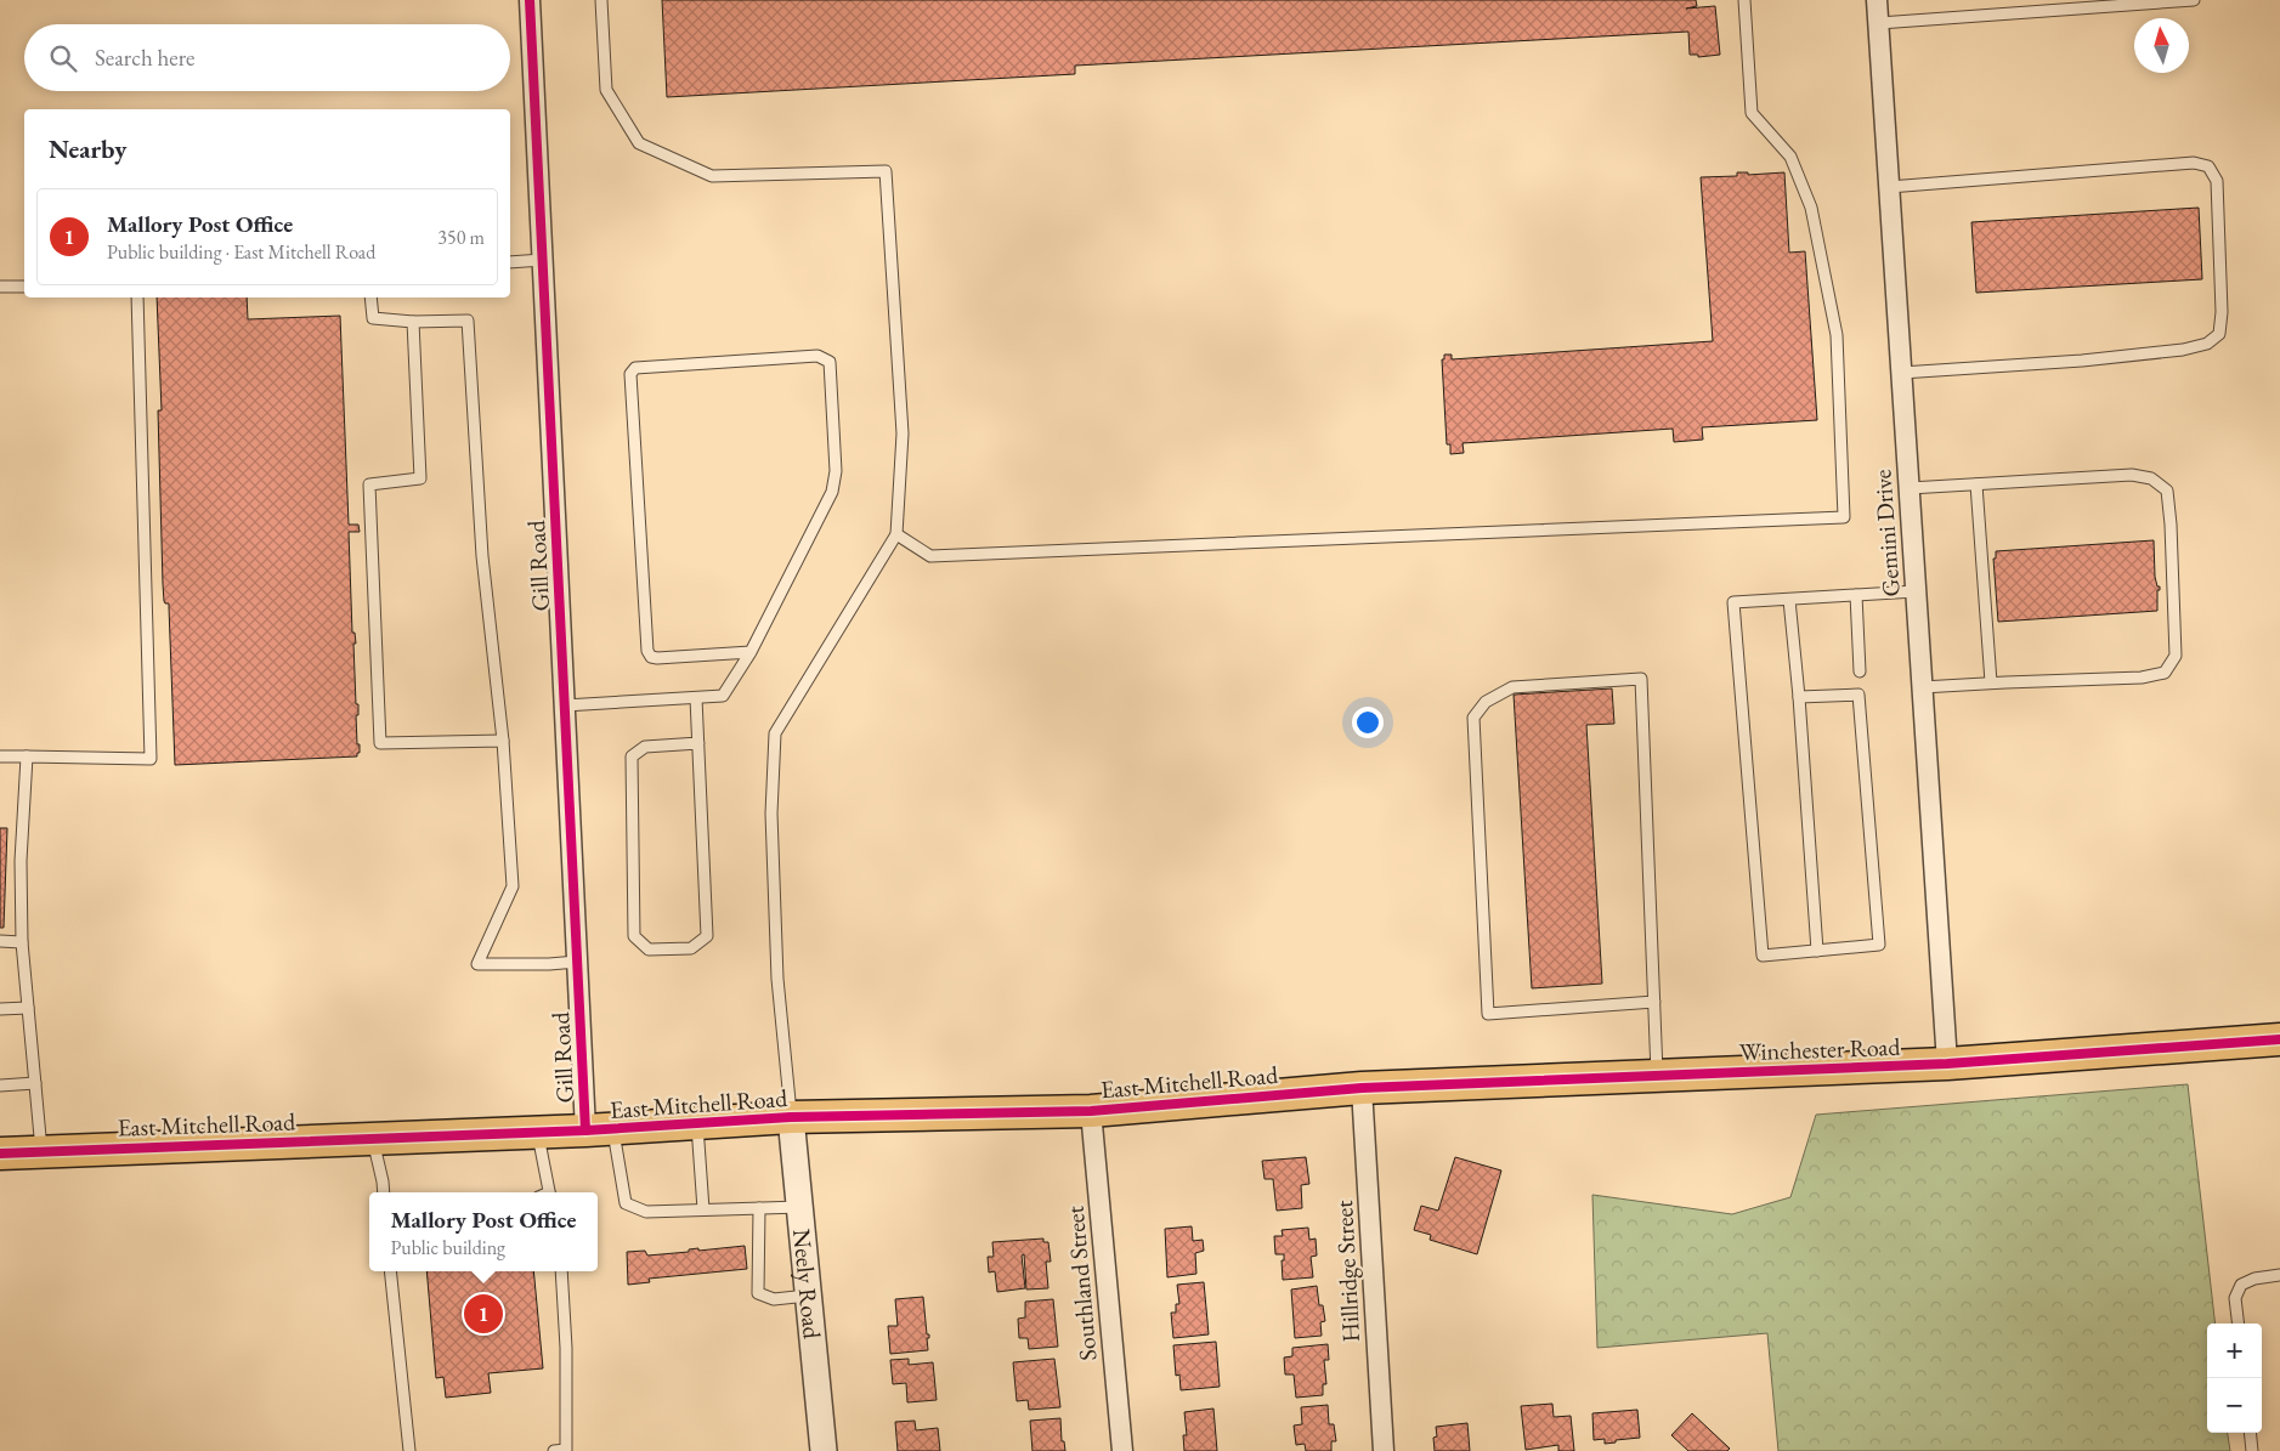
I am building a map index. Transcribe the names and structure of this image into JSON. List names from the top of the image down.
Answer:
{
  "streets": {
    "main road": ["Winchester Road", "East Mitchell Road"],
    "street": [
      "Gemini Drive",
      "Gill Road",
      "Hillridge Street",
      "Neely Road",
      "Southland Street"
    ]
  },
  "crossings": [
    ["Gemini Drive", "Winchester Road"],
    ["Gill Road", "East Mitchell Road"],
    ["Winchester Road", "East Mitchell Road"],
    ["Winchester Road", "Hillridge Street"],
    ["East Mitchell Road", "Hillridge Street"],
    ["East Mitchell Road", "Neely Road"],
    ["East Mitchell Road", "Southland Street"]
  ],
  "north": "top",
  "page": {
    "search": "Search here",
    "heading": "Nearby",
    "list": [
      {
        "mark": "1",
        "name": "Mallory Post Office",
        "note": "Public building · East Mitchell Road",
        "value": "350 m"
      }
    ],
    "popup": ["Mallory Post Office", "Public building"],
    "pins": "1",
    "map_buttons": ["+", "−"]
  }
}
